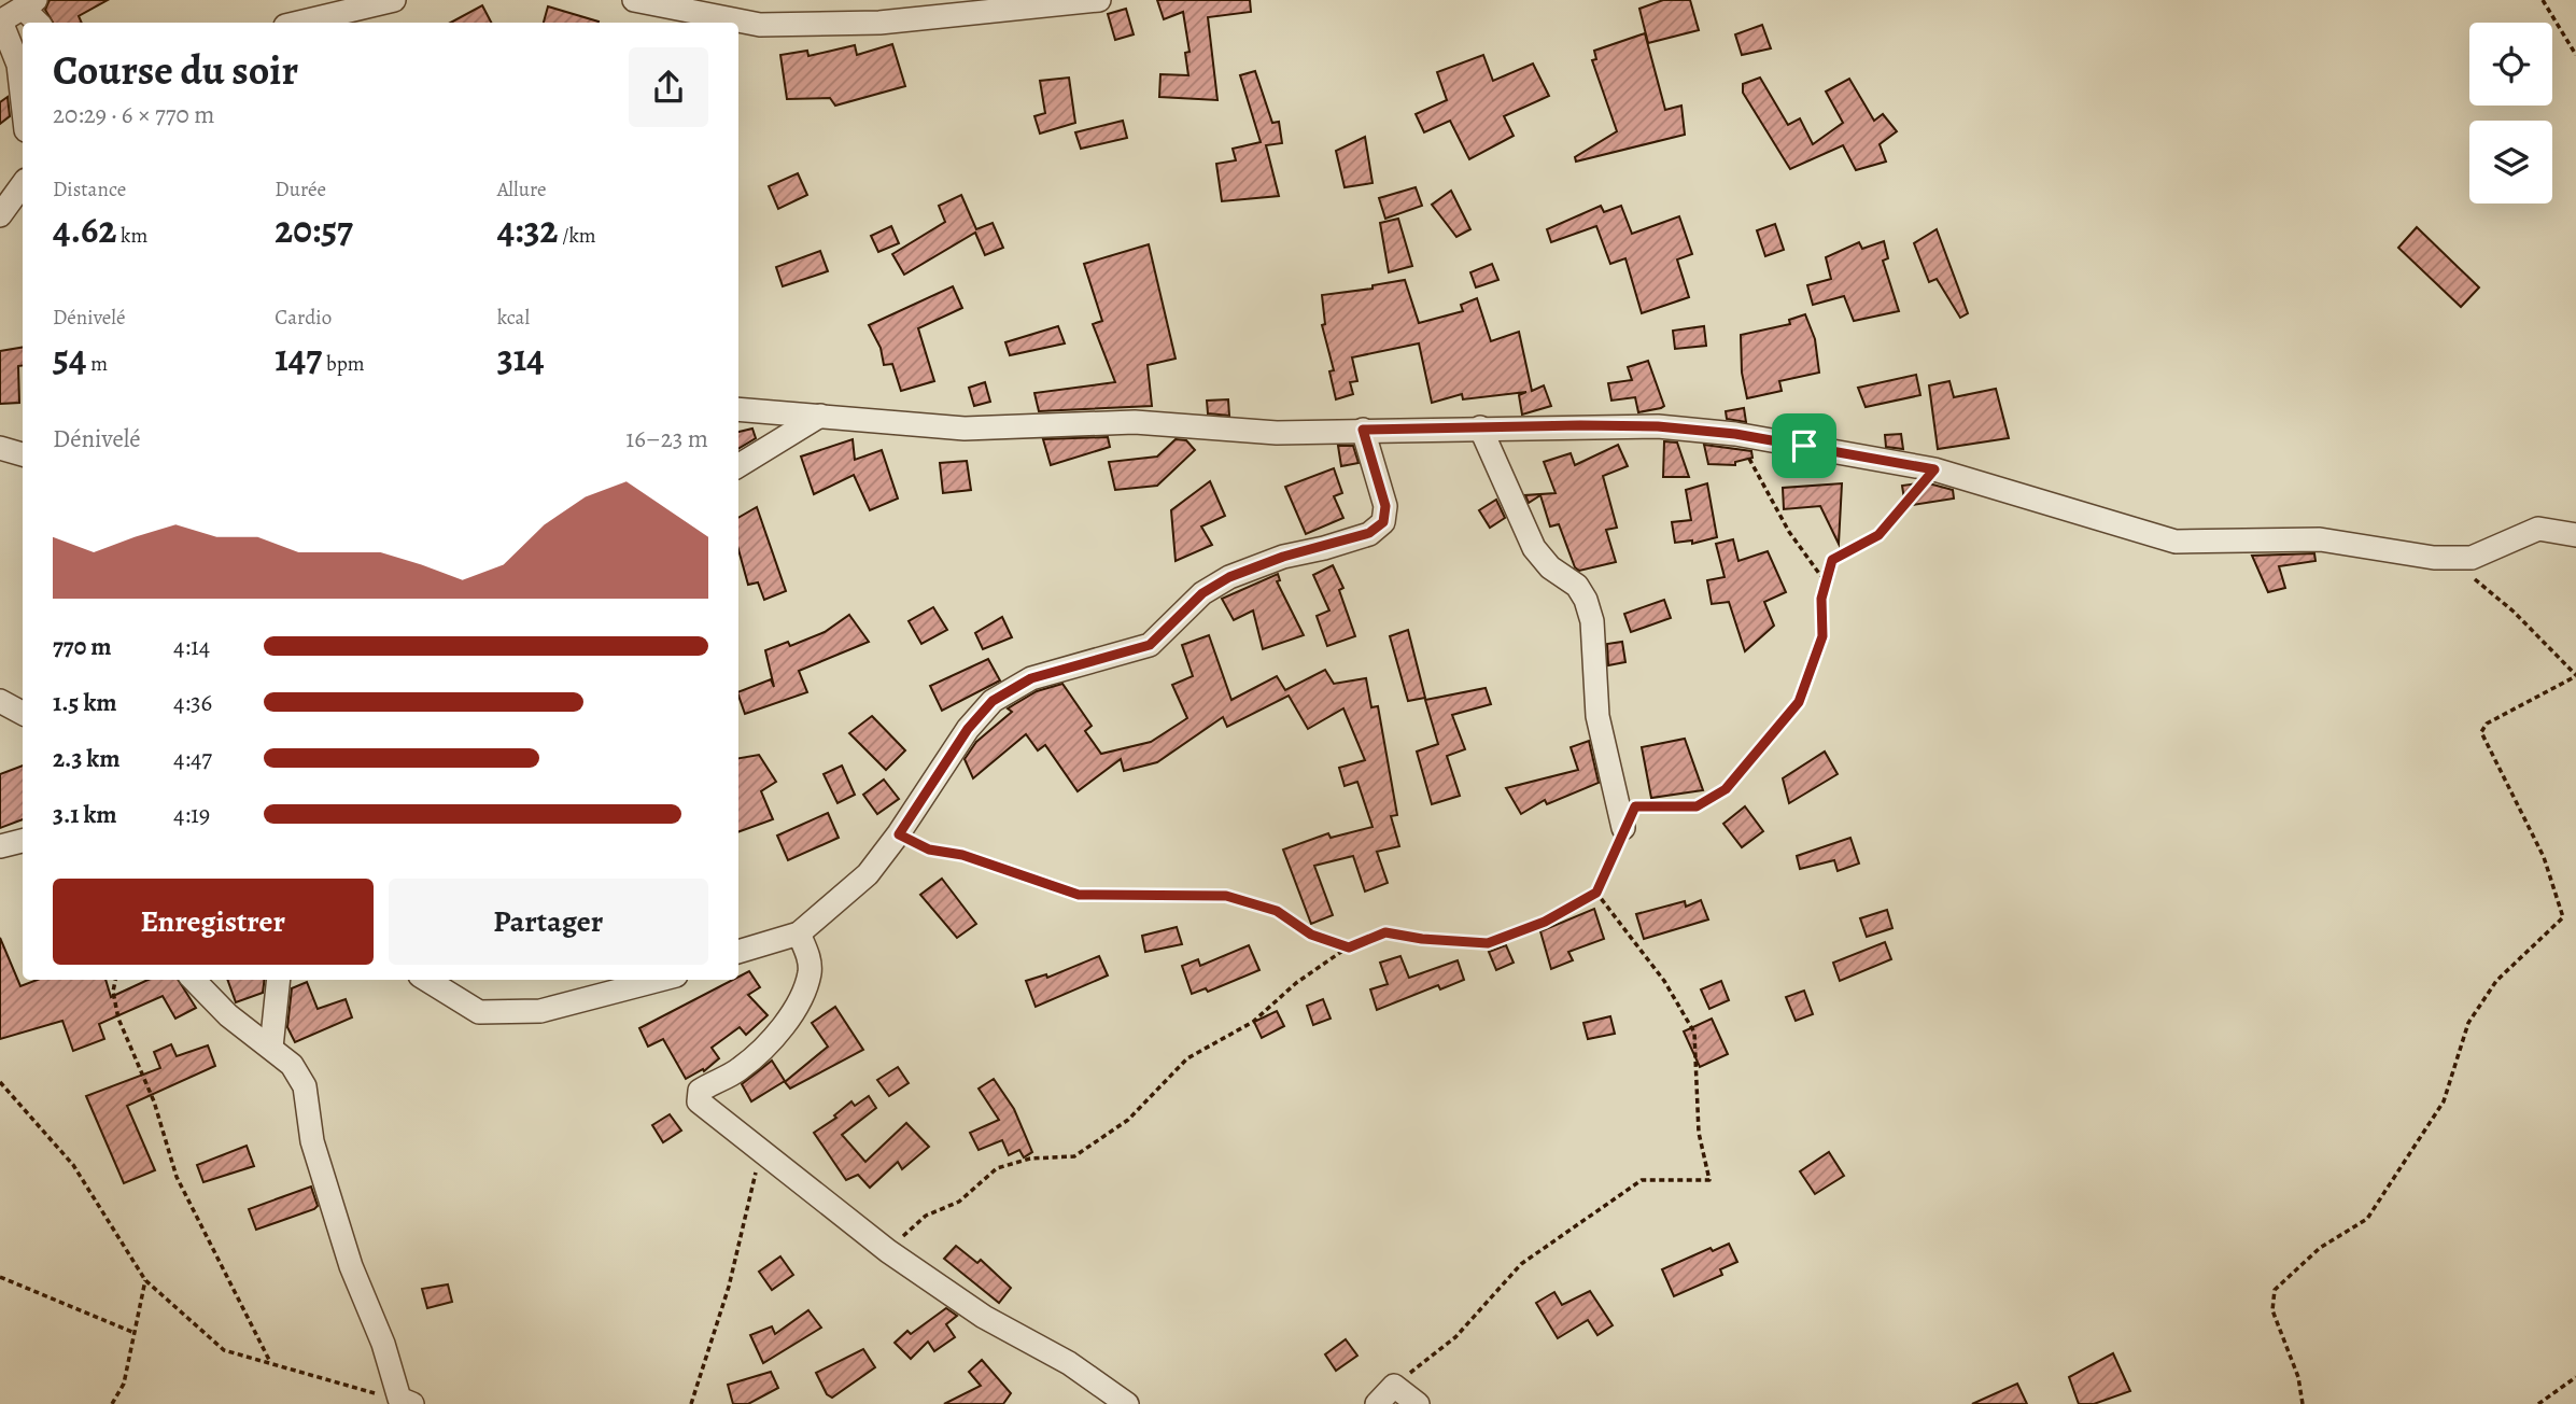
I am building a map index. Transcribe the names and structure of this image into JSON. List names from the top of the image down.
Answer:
{
  "page": {
    "heading": ["Course du soir", "20:29 · 6 × 770 m"],
    "stats": [
      ["Distance", "4.62 km"],
      ["Durée", "20:57"],
      ["Allure", "4:32 /km"],
      ["Dénivelé", "54 m"],
      ["Cardio", "147 bpm"],
      ["kcal", "314"]
    ],
    "chart": ["Dénivelé", "16–23 m"],
    "list": [
      {
        "name": "770 m",
        "note": "4:14"
      },
      {
        "name": "1.5 km",
        "note": "4:36"
      },
      {
        "name": "2.3 km",
        "note": "4:47"
      },
      {
        "name": "3.1 km",
        "note": "4:19"
      }
    ],
    "buttons": ["Enregistrer", "Partager"]
  }
}
